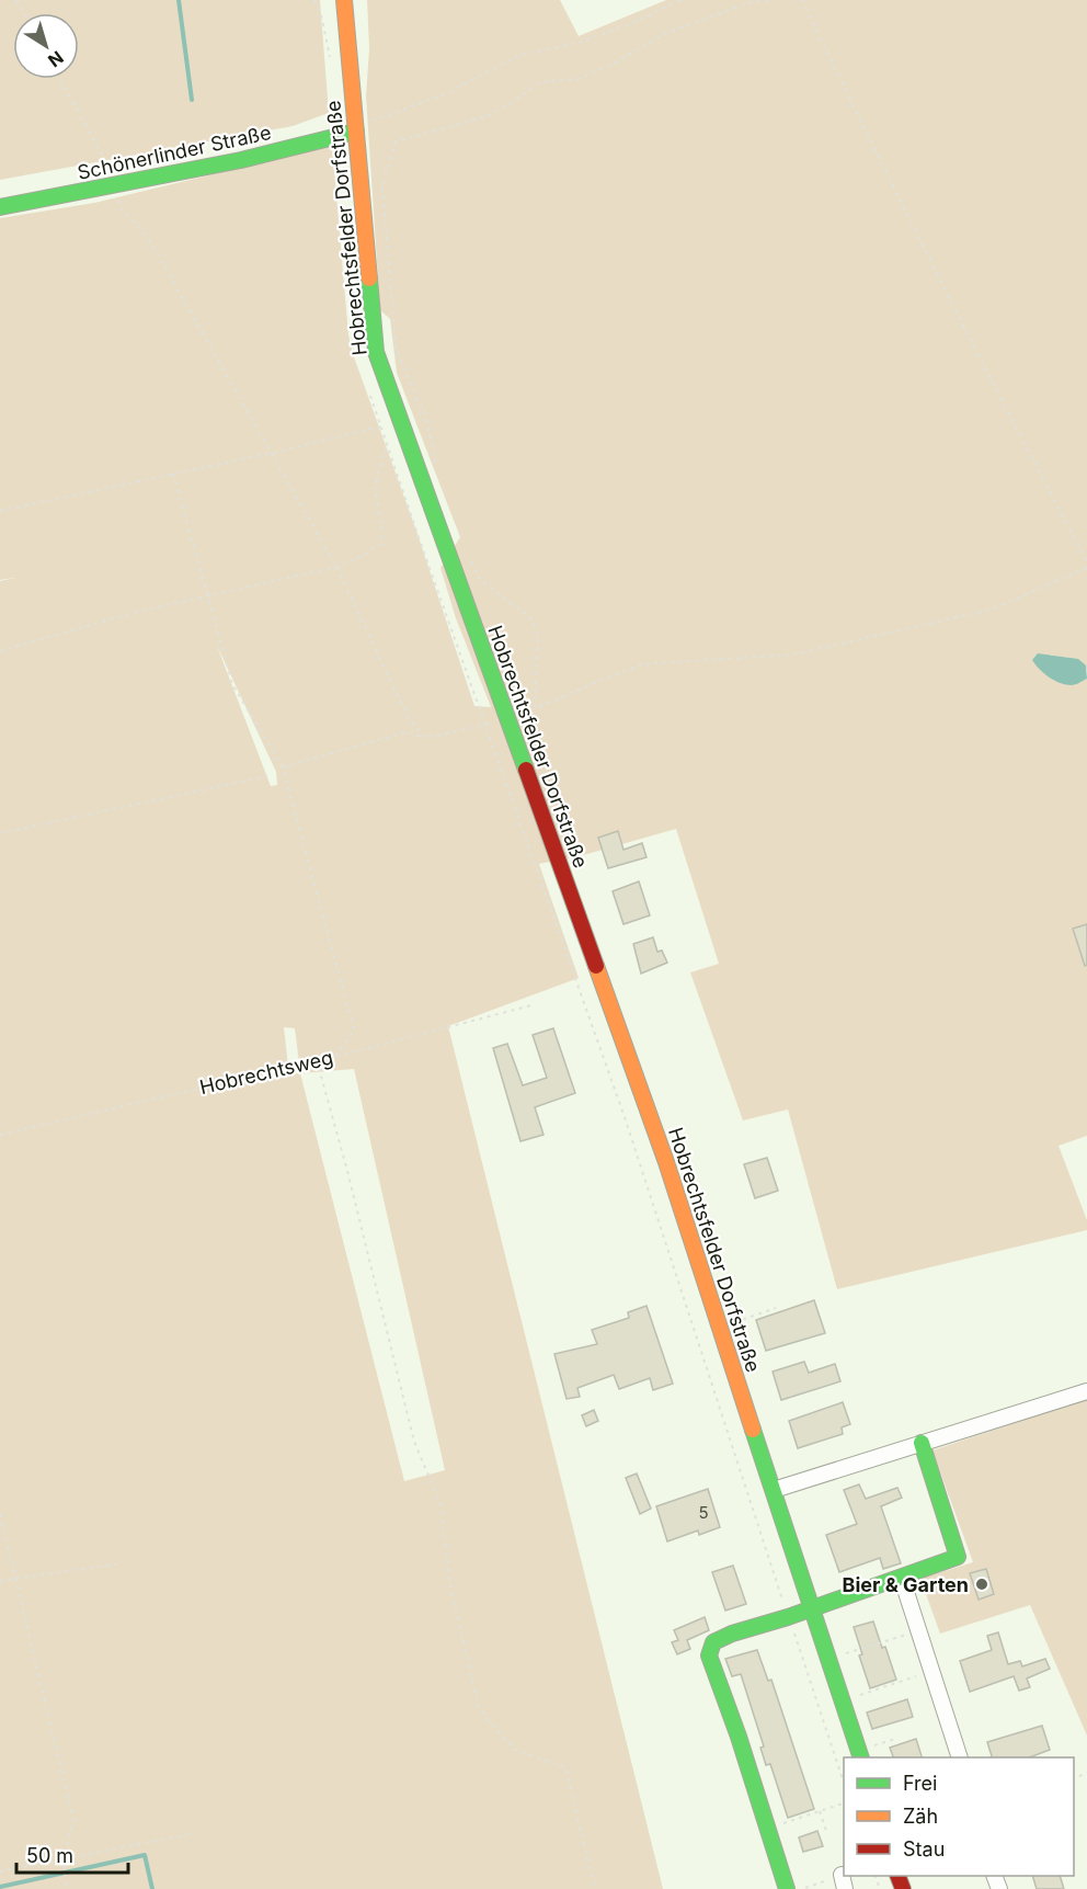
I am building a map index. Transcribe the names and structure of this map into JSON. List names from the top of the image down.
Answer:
{
  "streets": {
    "street": ["Schönerlinder Straße", "Hobrechtsfelder Dorfstraße"],
    "path": ["Hobrechtsweg"]
  },
  "crossings": [
    ["Schönerlinder Straße", "Hobrechtsfelder Dorfstraße"]
  ],
  "places": ["Bier & Garten"],
  "house_numbers": ["5"],
  "legend": ["Frei", "Zäh", "Stau"],
  "scale_bar": "50 m",
  "north": "bottom right"
}
